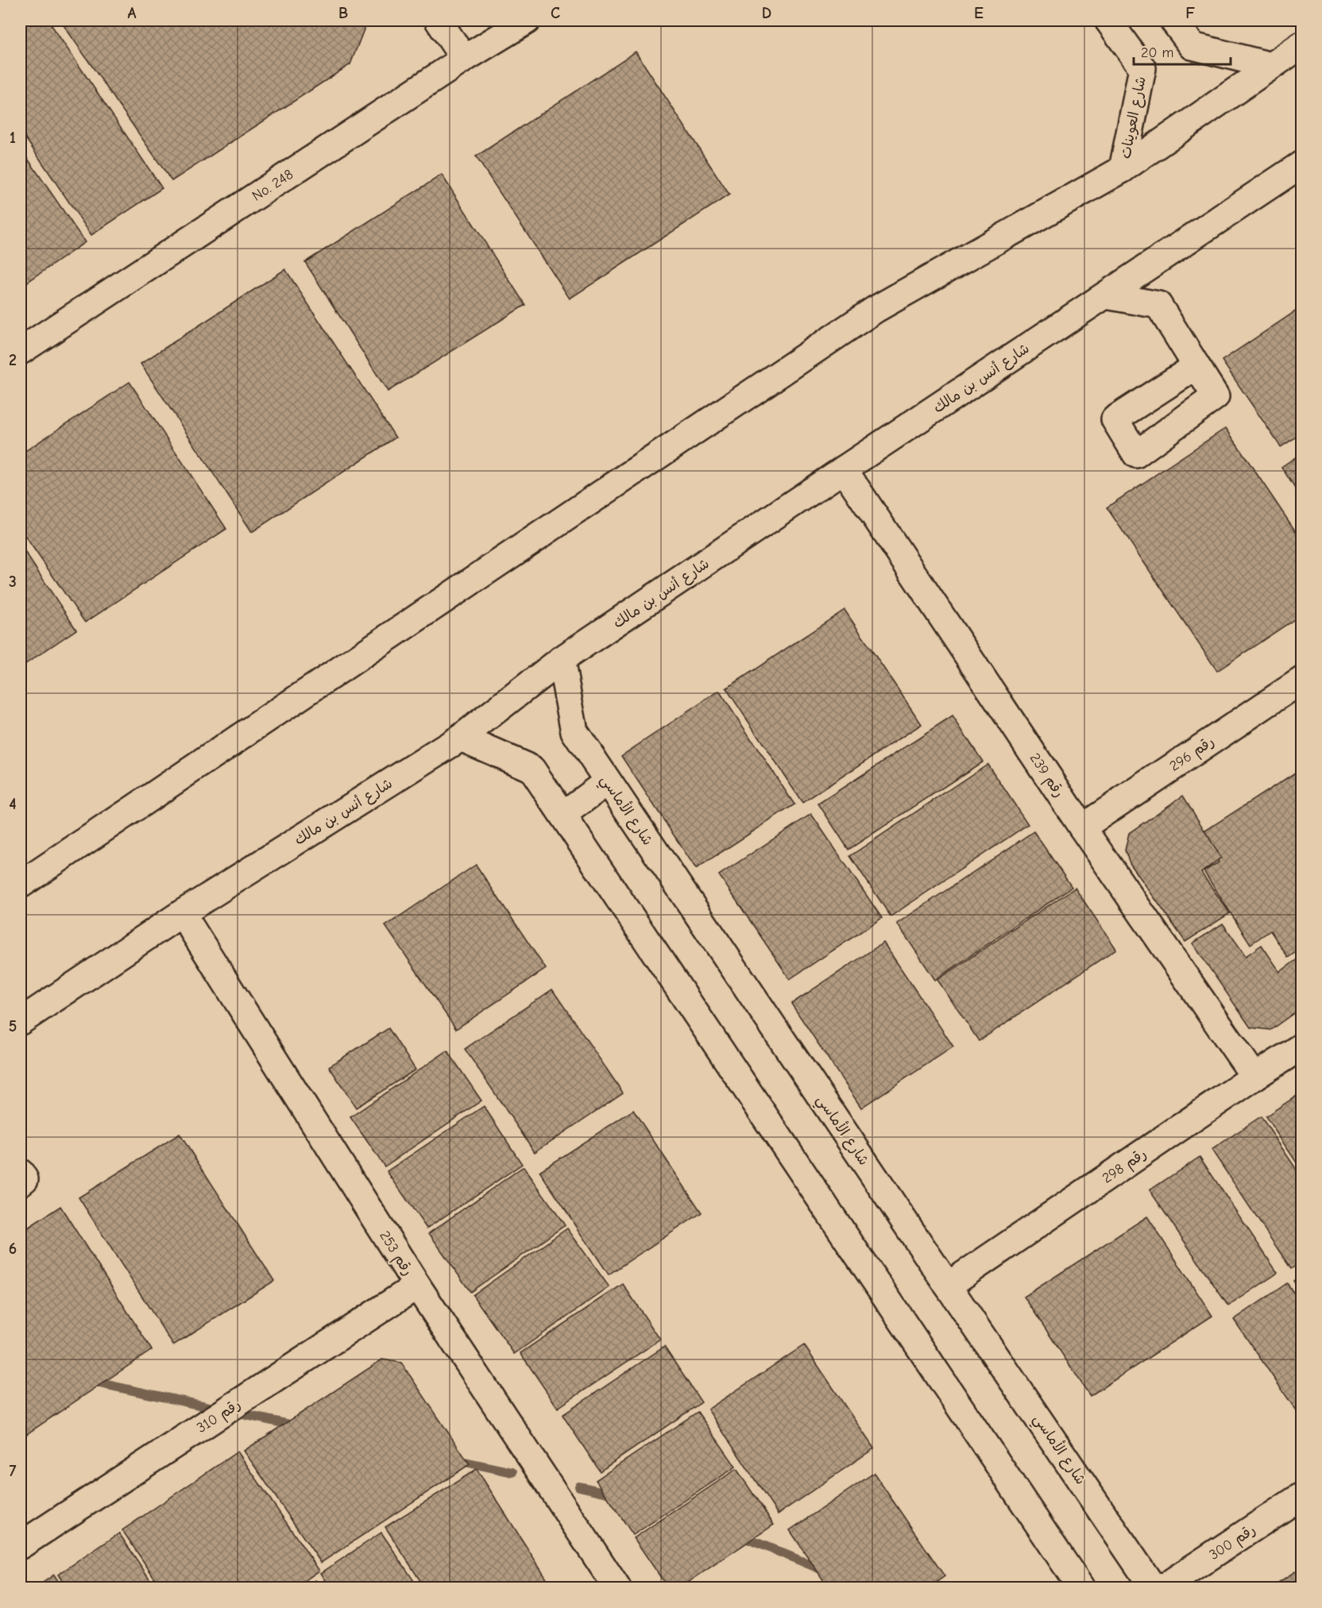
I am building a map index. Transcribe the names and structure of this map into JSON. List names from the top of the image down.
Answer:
{
  "streets": {
    "street": [
      "شارع العوينات",
      "No. 248",
      "شارع أنس بن مالك",
      "رقم 296",
      "رقم 239",
      "شارع الأماسي",
      "رقم 298",
      "رقم 253",
      "رقم 310",
      "رقم 300"
    ]
  },
  "crossings": [
    ["شارع أنس بن مالك", "رقم 239"],
    ["شارع أنس بن مالك", "شارع الأماسي"],
    ["شارع أنس بن مالك", "رقم 253"],
    ["رقم 296", "رقم 239"],
    ["رقم 239", "رقم 298"],
    ["شارع الأماسي", "رقم 298"],
    ["رقم 253", "رقم 310"]
  ],
  "scale_bar": "20 m",
  "grid": {
    "columns": [
      "A",
      "B",
      "C",
      "D",
      "E",
      "F"
    ],
    "rows": [
      "1",
      "2",
      "3",
      "4",
      "5",
      "6",
      "7"
    ]
  }
}
